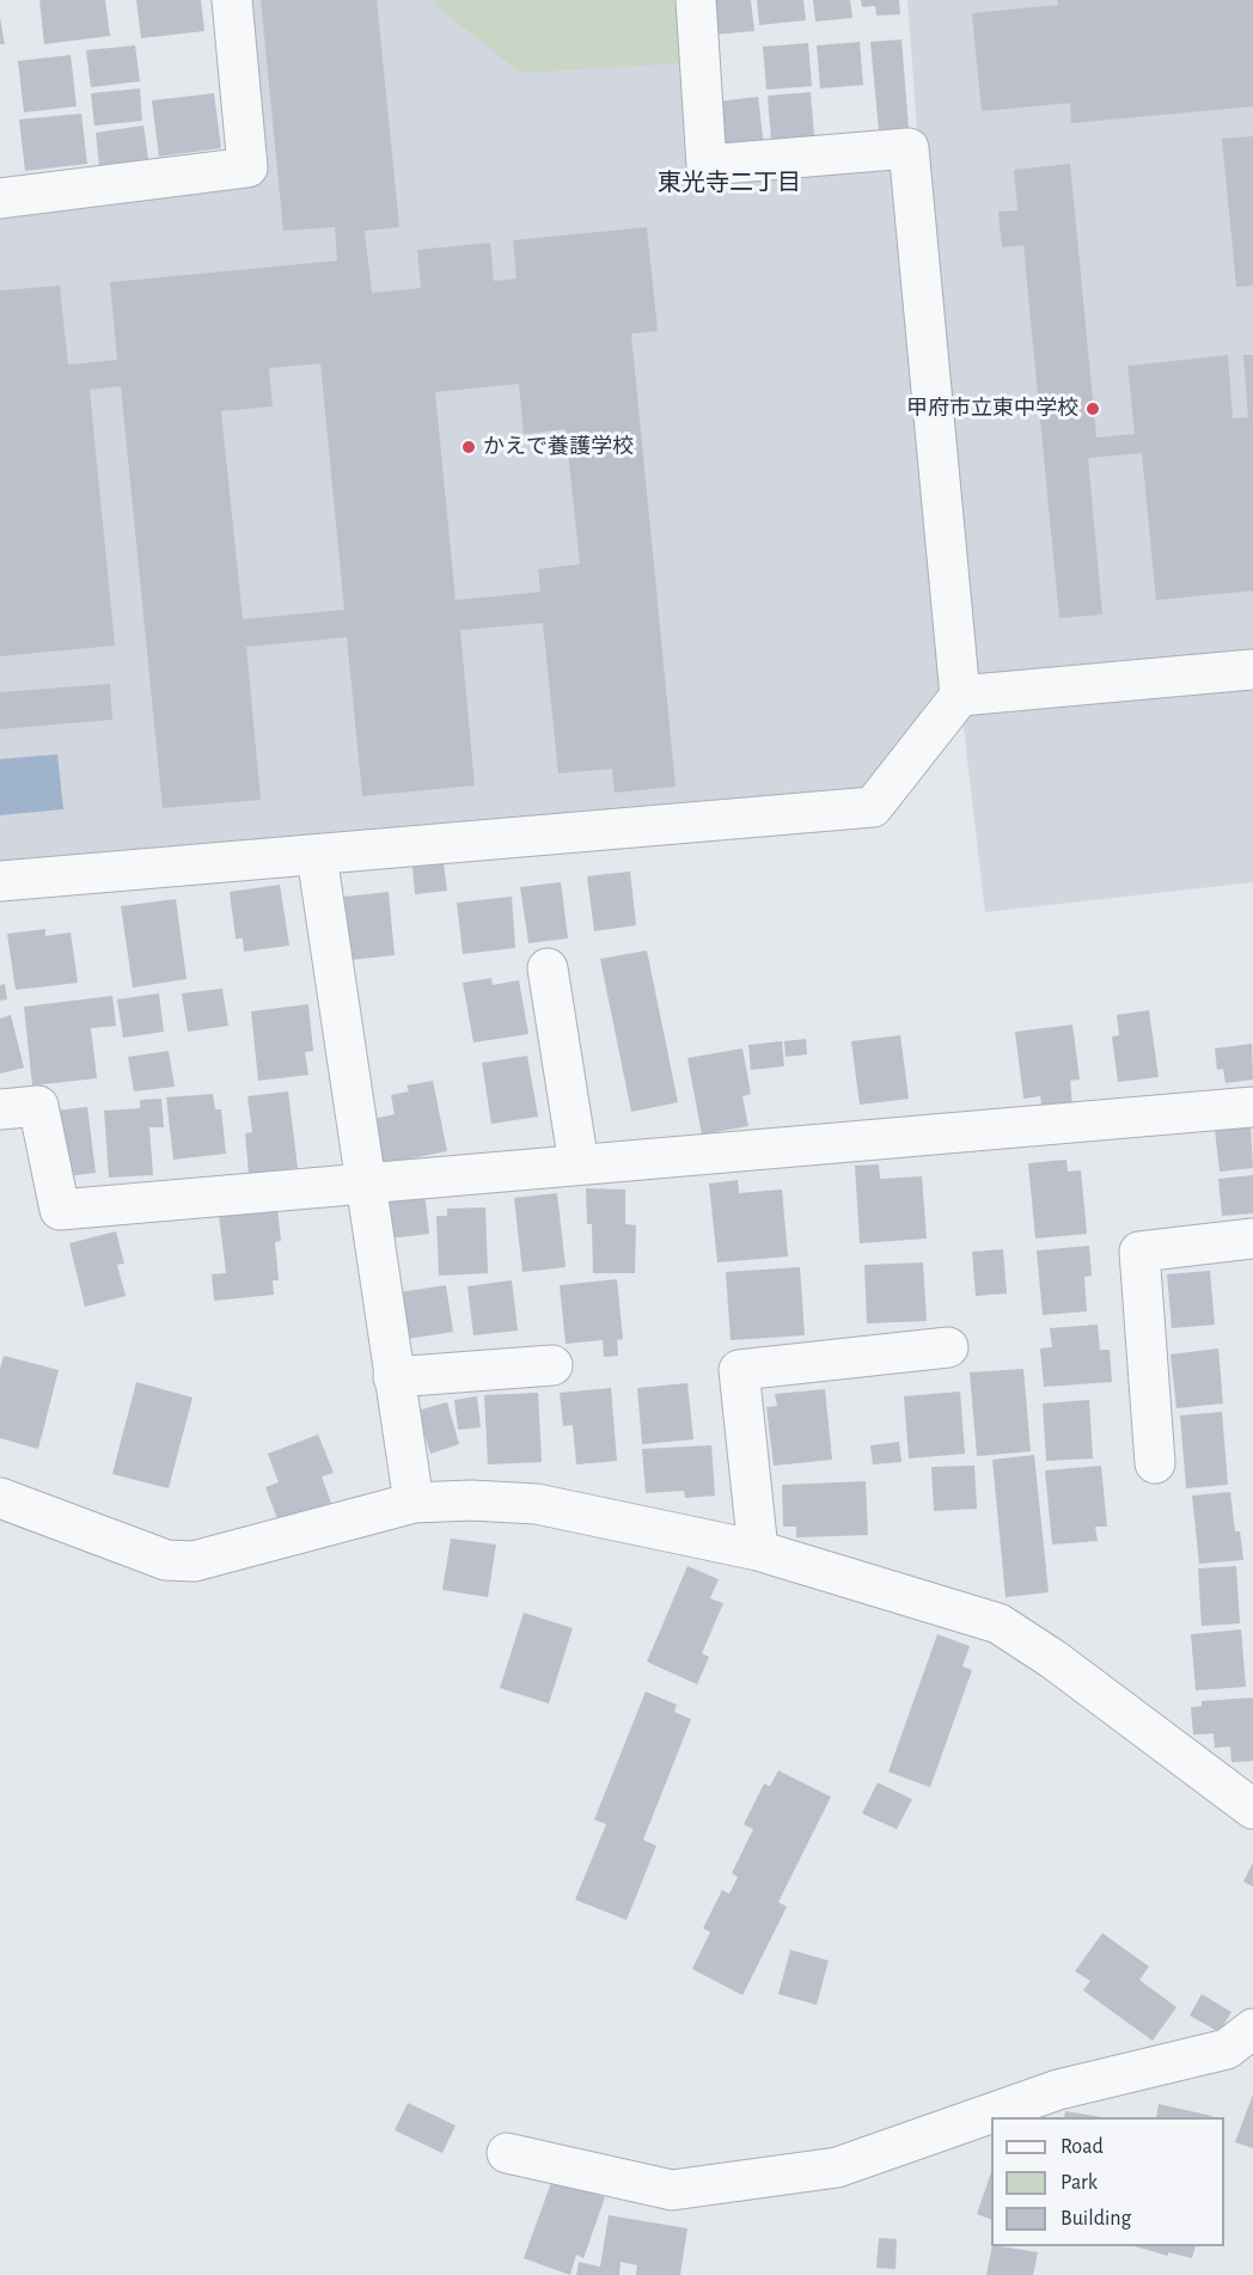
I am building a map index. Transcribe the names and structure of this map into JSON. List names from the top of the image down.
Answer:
{
  "districts": ["東光寺二丁目"],
  "places": ["甲府市立東中学校", "かえで養護学校"],
  "legend": ["Road", "Park", "Building"]
}
